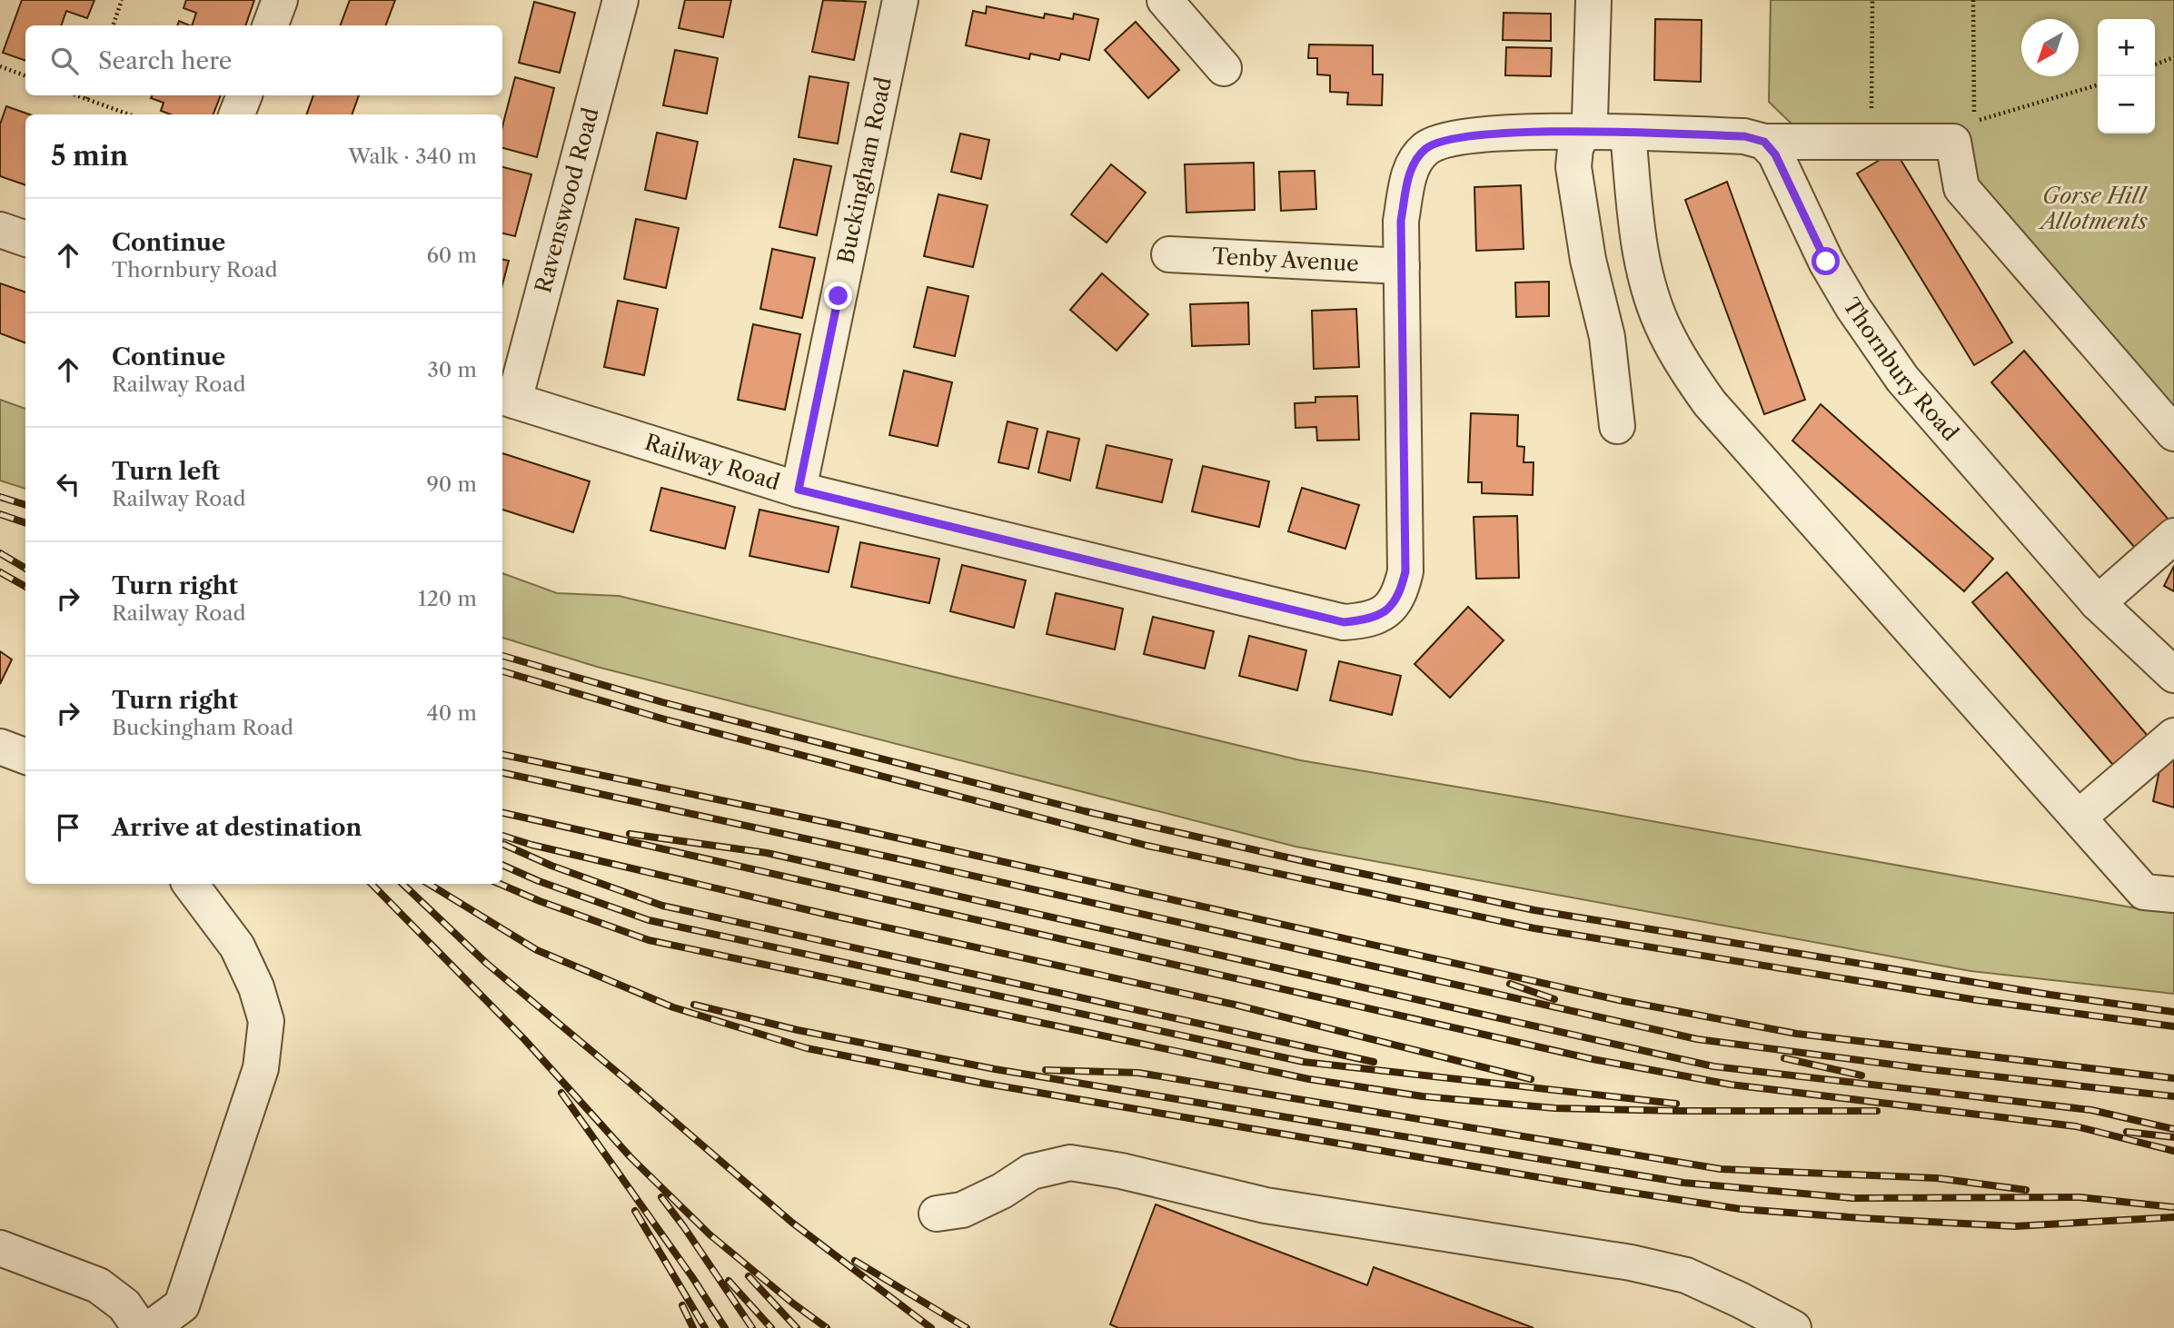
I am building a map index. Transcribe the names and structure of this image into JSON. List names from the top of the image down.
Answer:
{
  "streets": {
    "street": [
      "Buckingham Road",
      "Ravenswood Road",
      "Tenby Avenue",
      "Thornbury Road",
      "Railway Road"
    ]
  },
  "crossings": [
    ["Buckingham Road", "Railway Road"],
    ["Ravenswood Road", "Railway Road"],
    ["Tenby Avenue", "Railway Road"]
  ],
  "parks": ["Gorse Hill Allotments"],
  "north": "bottom left",
  "page": {
    "map_buttons": ["+", "−"],
    "search": "Search here",
    "heading": ["5 min", "Walk · 340 m"],
    "list": [
      ["Continue", "Thornbury Road", "60 m"],
      ["Continue", "Railway Road", "30 m"],
      ["Turn left", "Railway Road", "90 m"],
      ["Turn right", "Railway Road", "120 m"],
      ["Turn right", "Buckingham Road", "40 m"],
      "Arrive at destination"
    ]
  }
}
